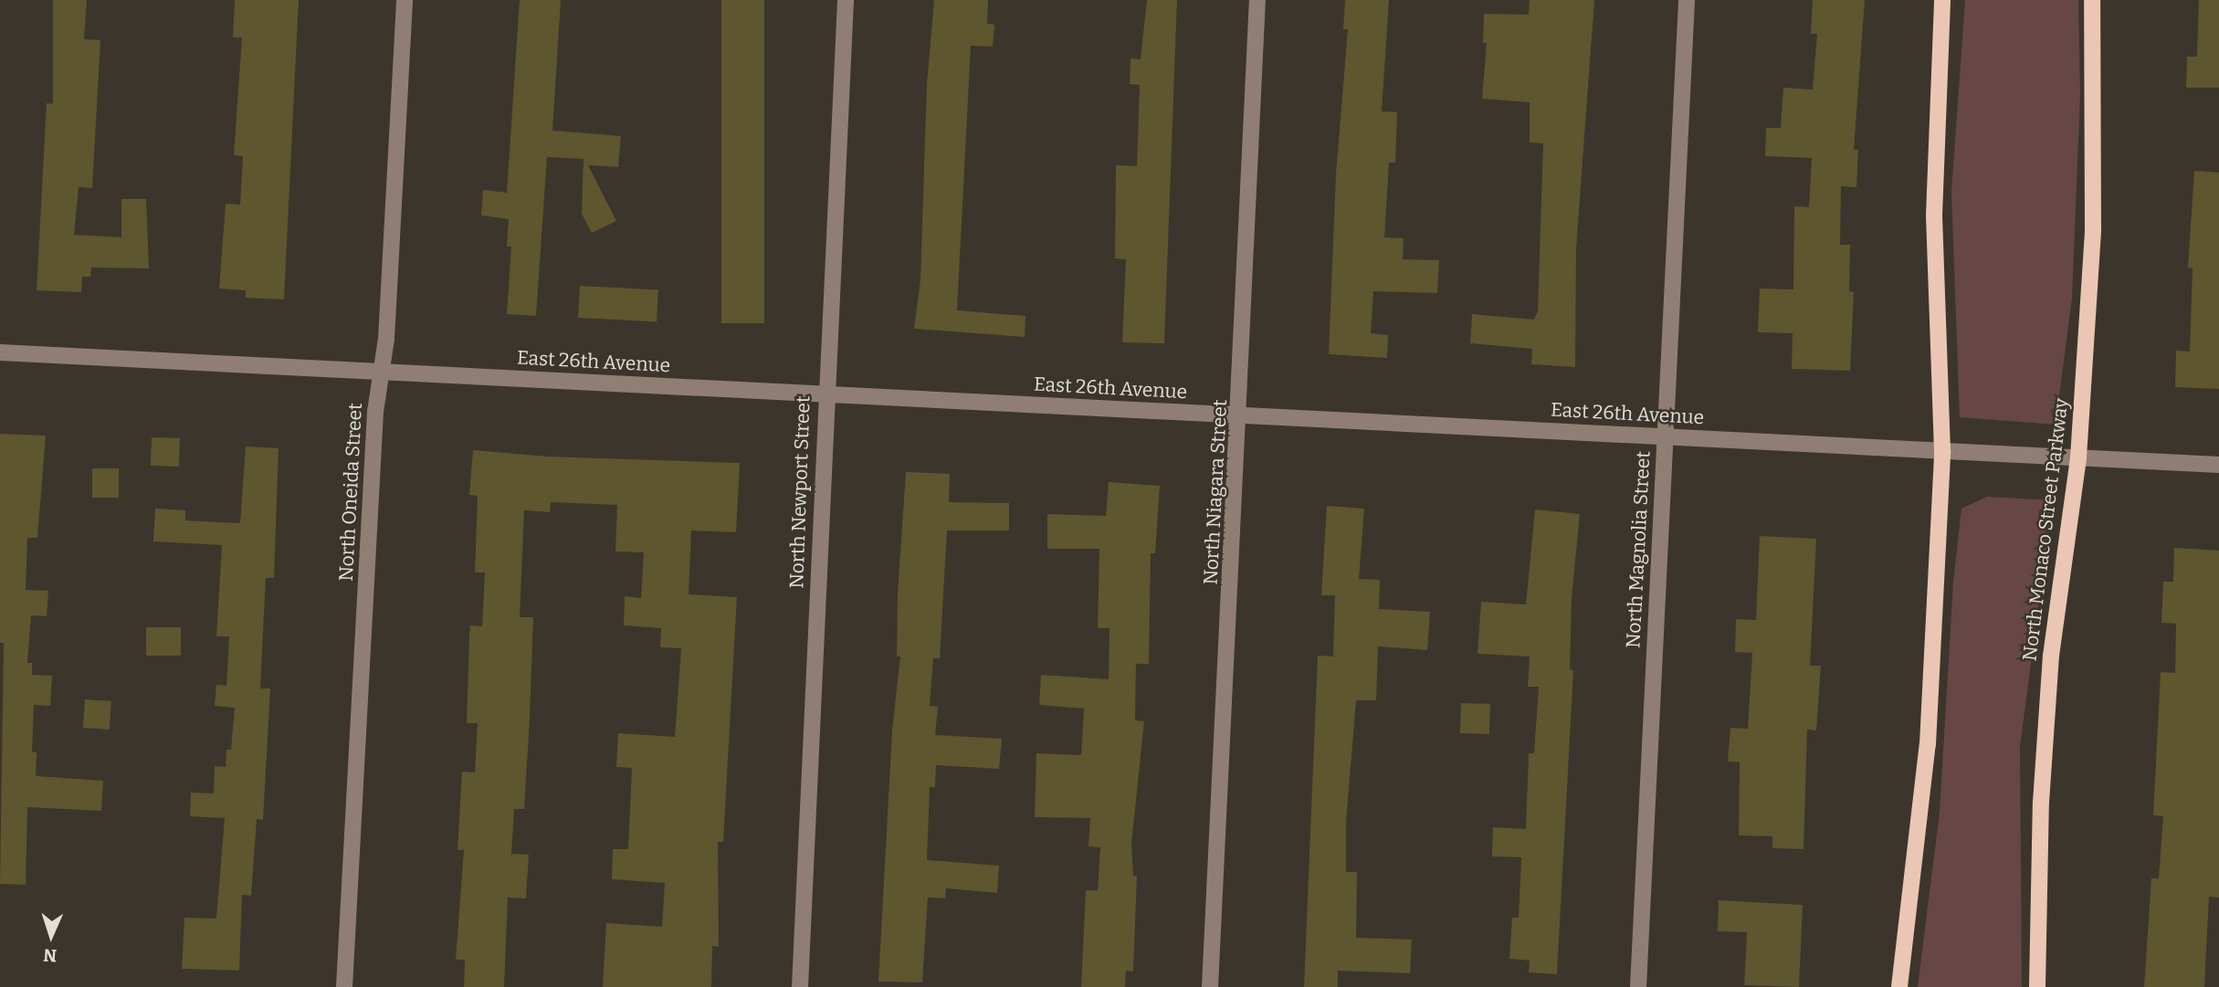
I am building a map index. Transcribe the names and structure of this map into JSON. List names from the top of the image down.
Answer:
{
  "streets": {
    "main road": ["North Monaco Street Parkway"],
    "street": [
      "East 26th Avenue",
      "North Oneida Street",
      "North Newport Street",
      "North Niagara Street",
      "North Magnolia Street"
    ]
  },
  "crossings": [
    ["East 26th Avenue", "North Oneida Street"],
    ["East 26th Avenue", "North Newport Street"],
    ["East 26th Avenue", "North Niagara Street"],
    ["East 26th Avenue", "North Monaco Street Parkway"],
    ["East 26th Avenue", "North Magnolia Street"]
  ],
  "north": "bottom"
}
